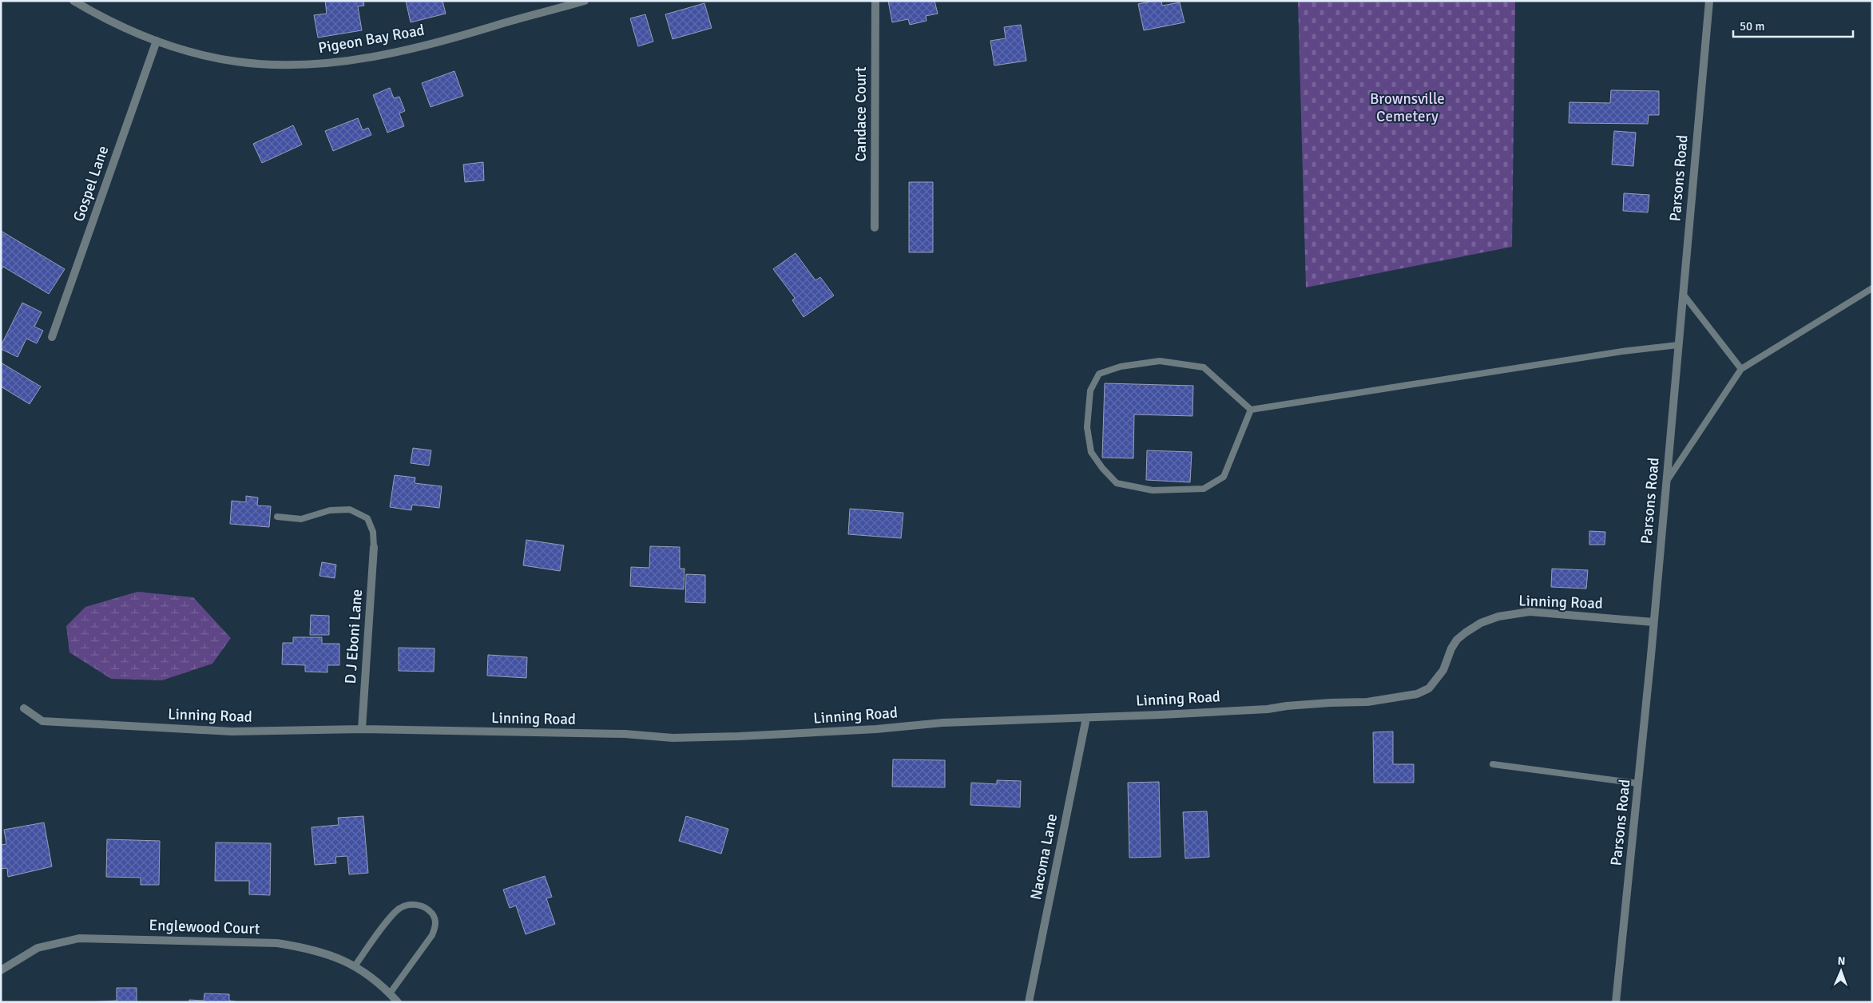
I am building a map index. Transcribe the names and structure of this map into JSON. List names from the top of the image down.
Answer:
{
  "streets": {
    "street": [
      "Pigeon Bay Road",
      "Candace Court",
      "Parsons Road",
      "Gospel Lane",
      "Linning Road",
      "D J Eboni Lane",
      "Nacoma Lane",
      "Englewood Court"
    ]
  },
  "crossings": [
    ["Pigeon Bay Road", "Gospel Lane"],
    ["Parsons Road", "Linning Road"],
    ["Linning Road", "D J Eboni Lane"],
    ["Linning Road", "Nacoma Lane"]
  ],
  "parks": ["Brownsville Cemetery"],
  "scale_bar": "50 m",
  "north": "top"
}
